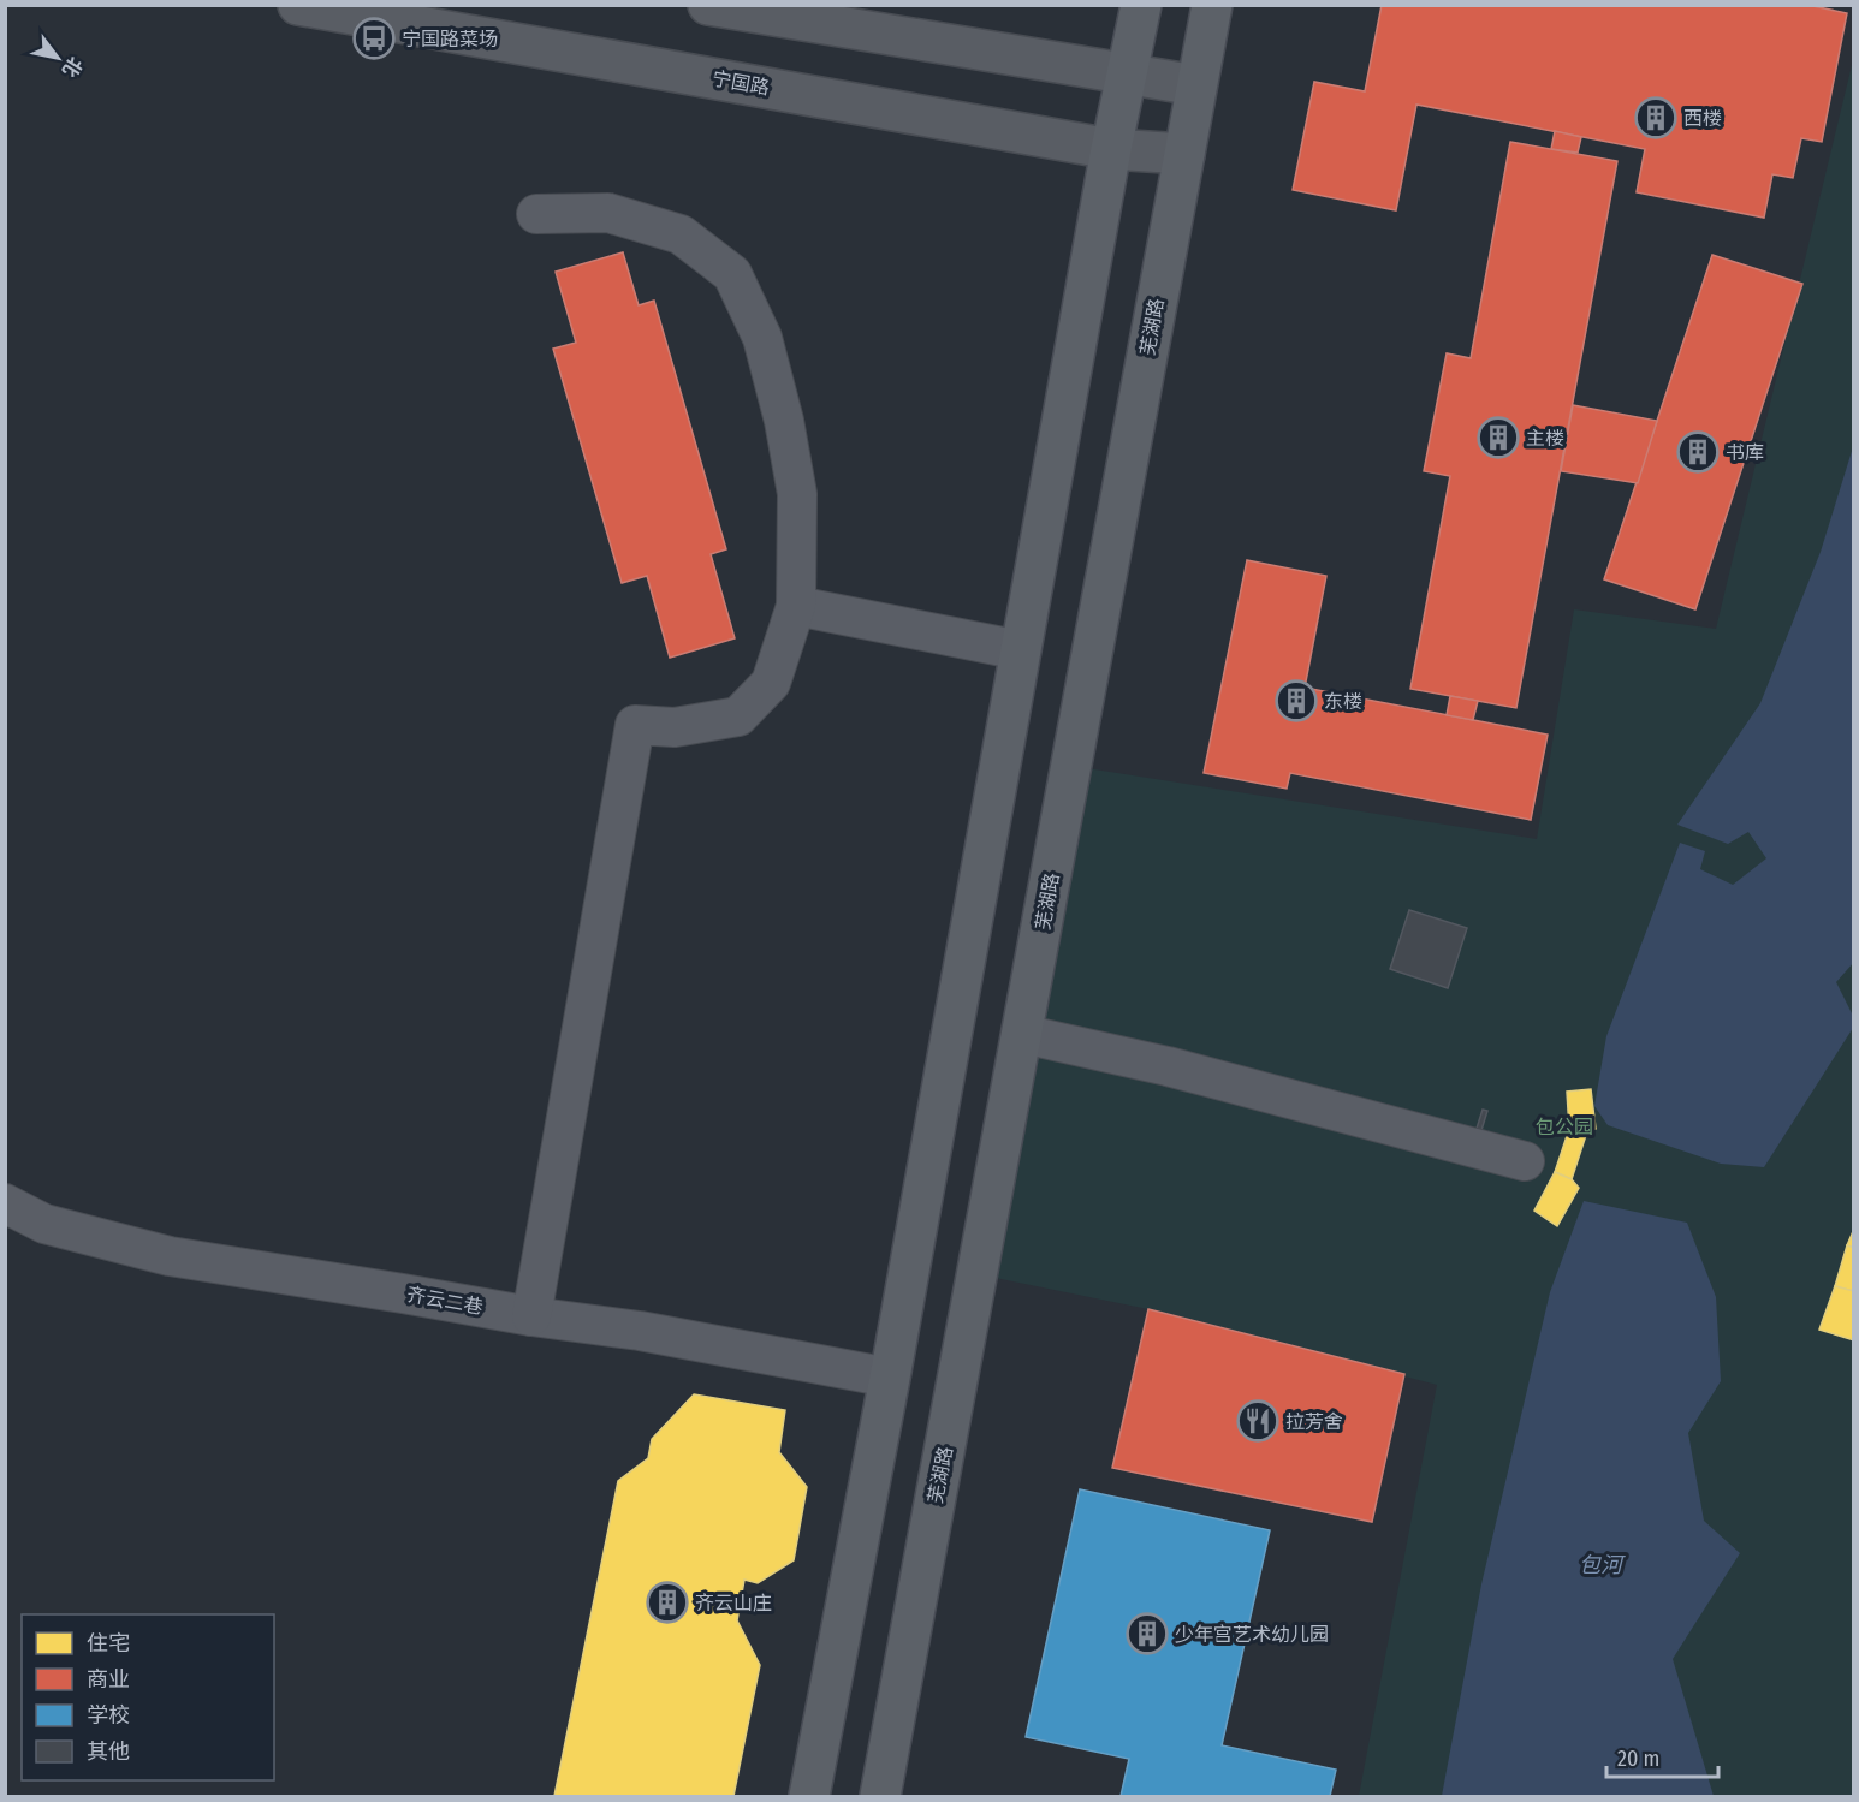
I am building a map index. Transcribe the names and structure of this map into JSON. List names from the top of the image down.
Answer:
{
  "streets": {
    "main road": ["宁国路", "芜湖路"],
    "street": ["齐云二巷"]
  },
  "crossings": [
    ["宁国路", "芜湖路"]
  ],
  "water": ["包河"],
  "parks": ["包公园"],
  "places": {
    "bus stop": ["宁国路菜场"],
    "building": [
      "西楼",
      "主楼",
      "书库",
      "东楼",
      "齐云山庄",
      "少年宫艺术幼儿园"
    ],
    "restaurant": ["拉芳舍"]
  },
  "legend": [
    "住宅",
    "商业",
    "学校",
    "其他"
  ],
  "scale_bar": "20 m",
  "north": "bottom right"
}
